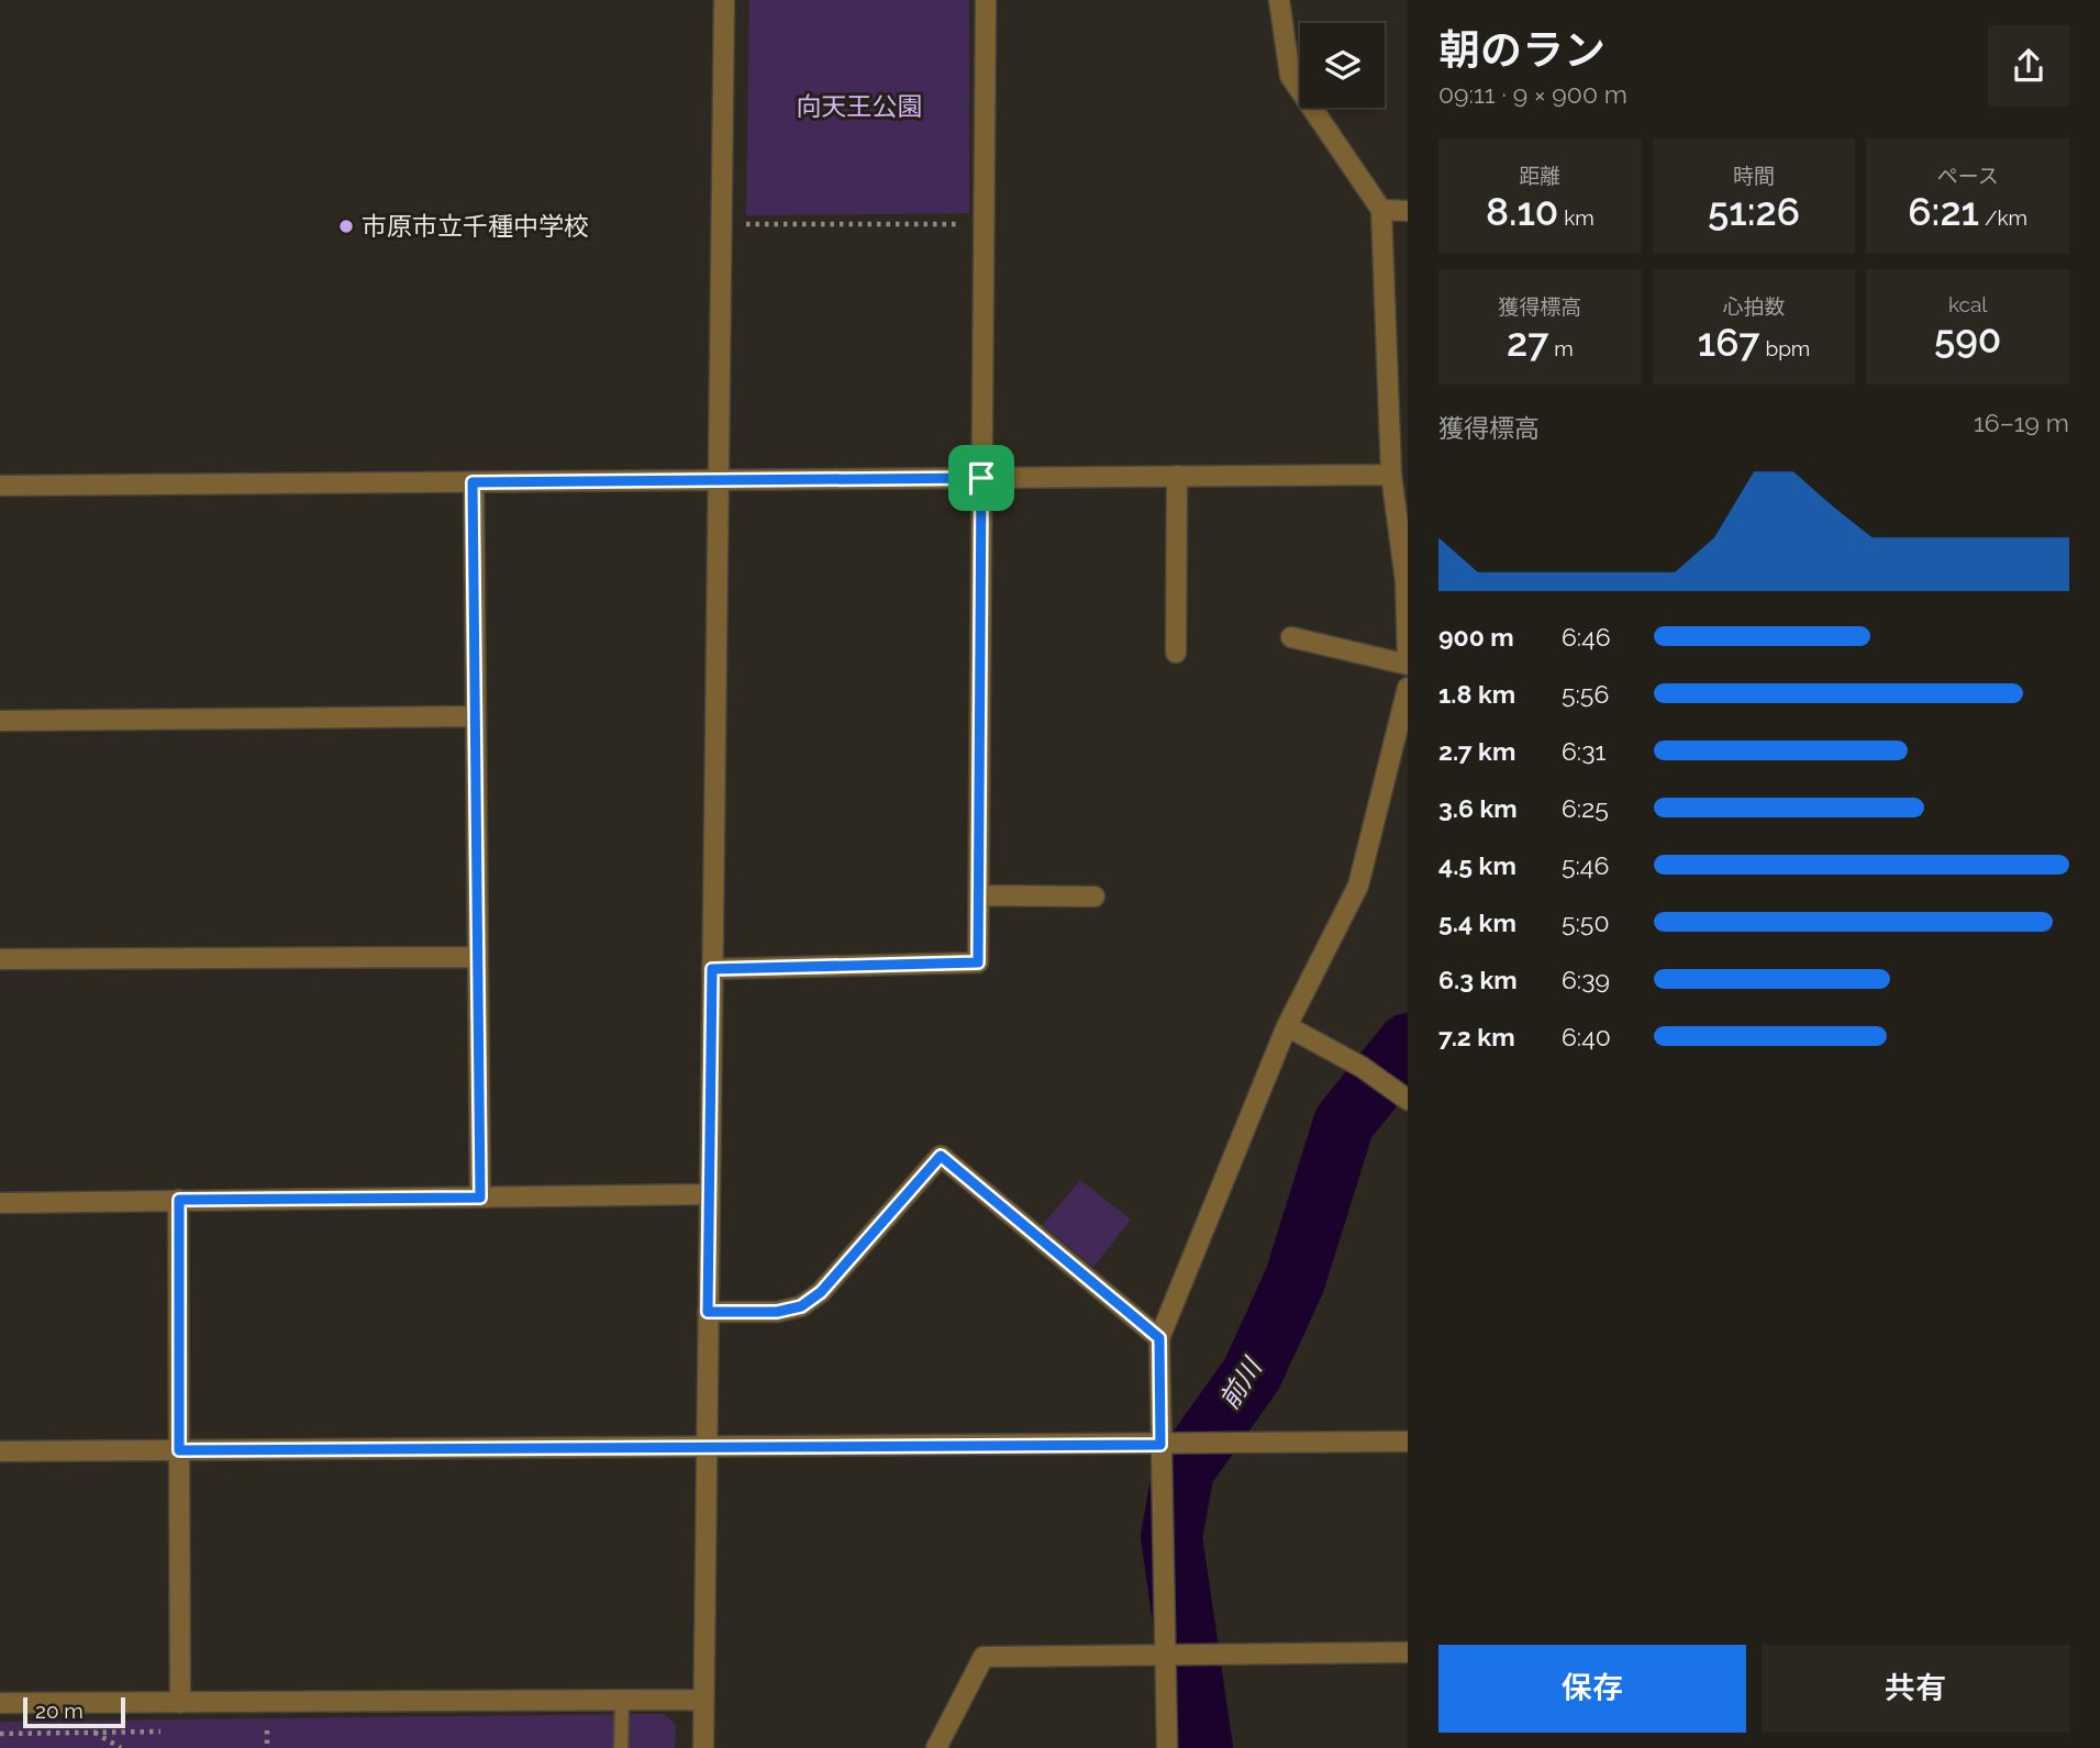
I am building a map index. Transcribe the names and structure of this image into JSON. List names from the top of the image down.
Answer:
{
  "water": ["前川"],
  "parks": ["向天王公園"],
  "places": ["市原市立千種中学校"],
  "scale_bar": "20 m",
  "page": {
    "heading": ["朝のラン", "09:11 · 9 × 900 m"],
    "stats": [
      ["距離", "8.10 km"],
      ["時間", "51:26"],
      ["ペース", "6:21 /km"],
      ["獲得標高", "27 m"],
      ["心拍数", "167 bpm"],
      ["kcal", "590"]
    ],
    "chart": ["獲得標高", "16–19 m"],
    "list": [
      {
        "name": "900 m",
        "note": "6:46"
      },
      {
        "name": "1.8 km",
        "note": "5:56"
      },
      {
        "name": "2.7 km",
        "note": "6:31"
      },
      {
        "name": "3.6 km",
        "note": "6:25"
      },
      {
        "name": "4.5 km",
        "note": "5:46"
      },
      {
        "name": "5.4 km",
        "note": "5:50"
      },
      {
        "name": "6.3 km",
        "note": "6:39"
      },
      {
        "name": "7.2 km",
        "note": "6:40"
      }
    ],
    "buttons": ["保存", "共有"],
    "scale": "20 m"
  }
}
